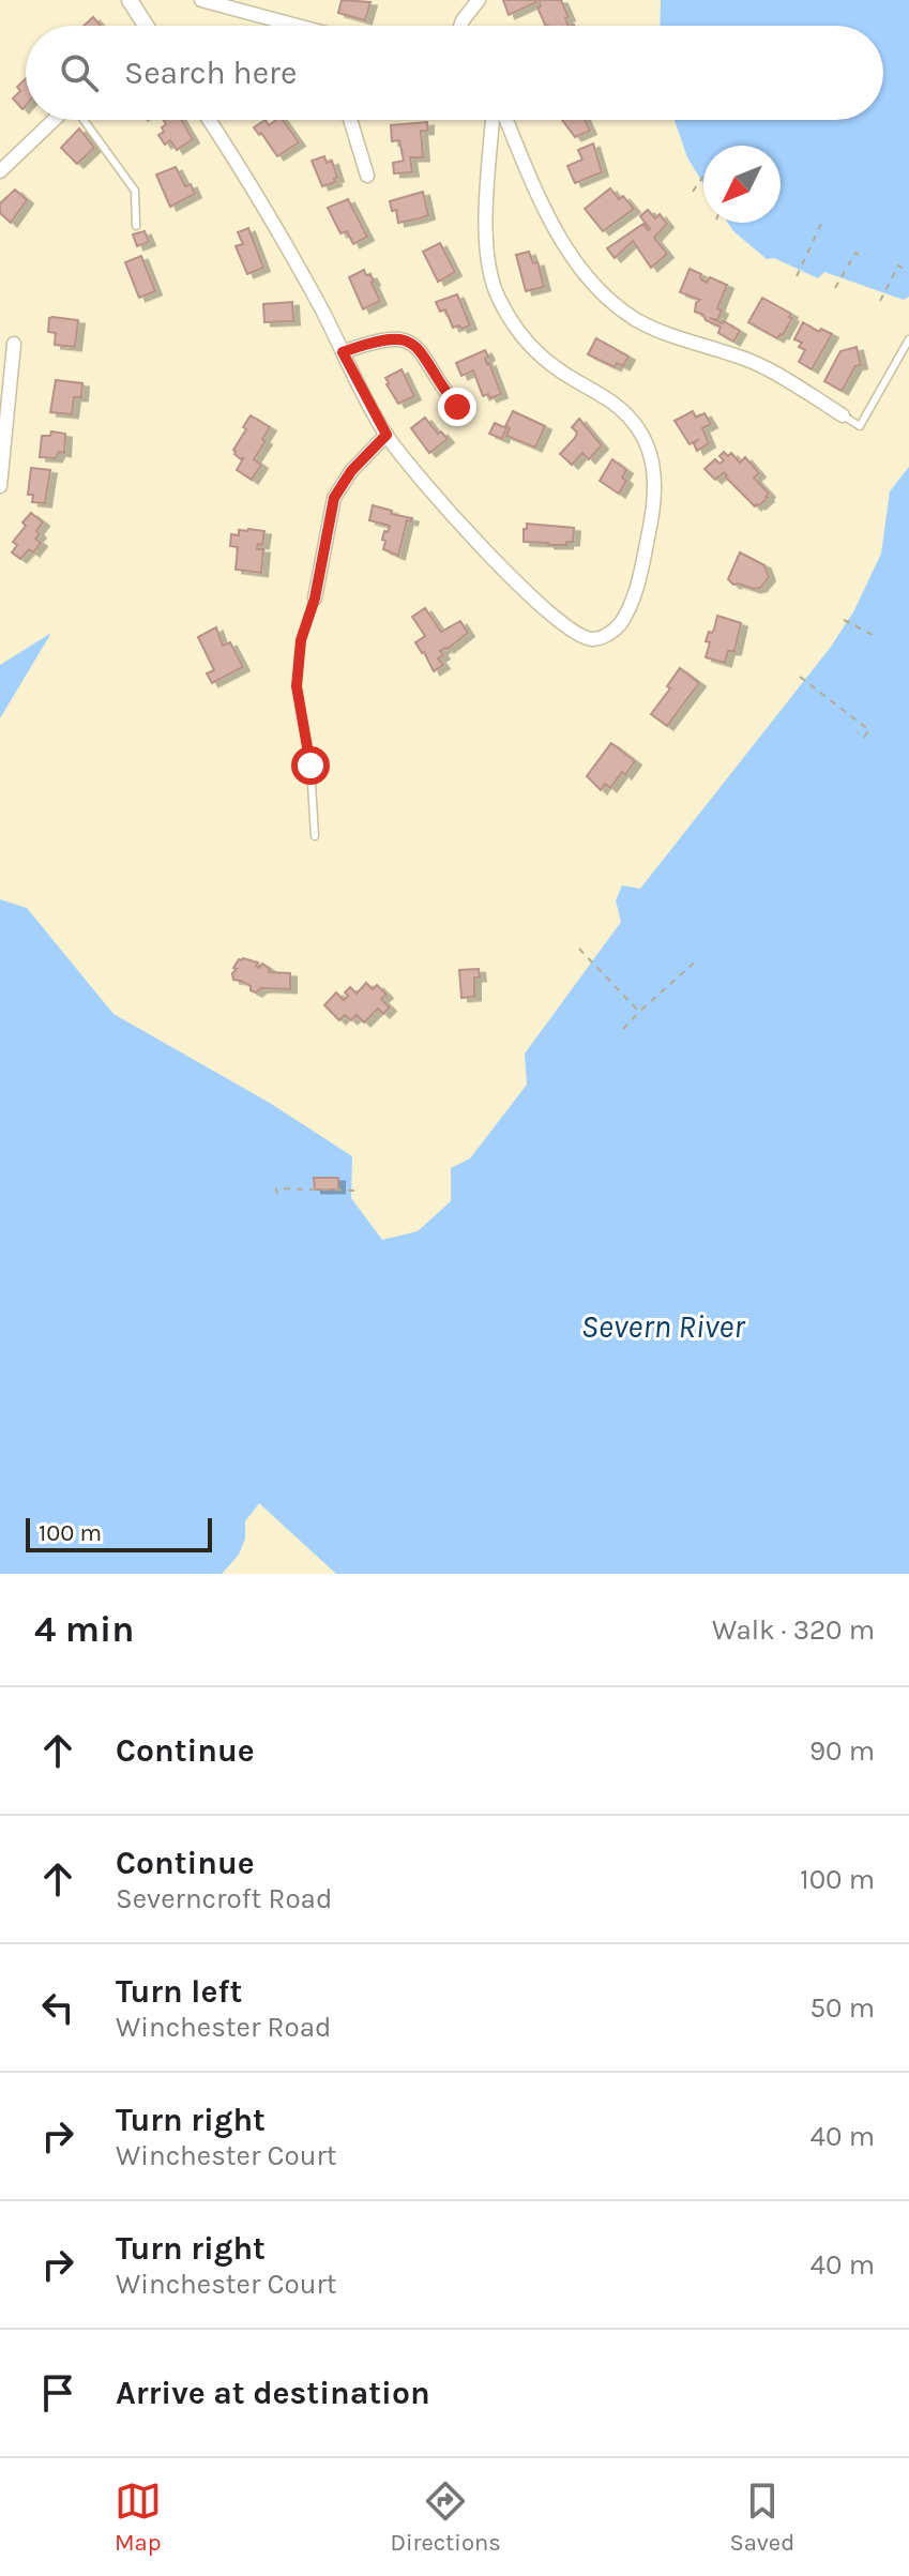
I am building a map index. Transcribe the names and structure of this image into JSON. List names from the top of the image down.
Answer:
{
  "water": ["Severn River"],
  "scale_bar": "100 m",
  "north": "bottom left",
  "page": {
    "search": "Search here",
    "scale": "100 m",
    "heading": ["4 min", "Walk · 320 m"],
    "list": [
      ["Continue", "90 m"],
      ["Continue", "Severncroft Road", "100 m"],
      ["Turn left", "Winchester Road", "50 m"],
      ["Turn right", "Winchester Court", "40 m"],
      ["Turn right", "Winchester Court", "40 m"],
      "Arrive at destination"
    ],
    "nav": ["Map", "Directions", "Saved"]
  }
}
